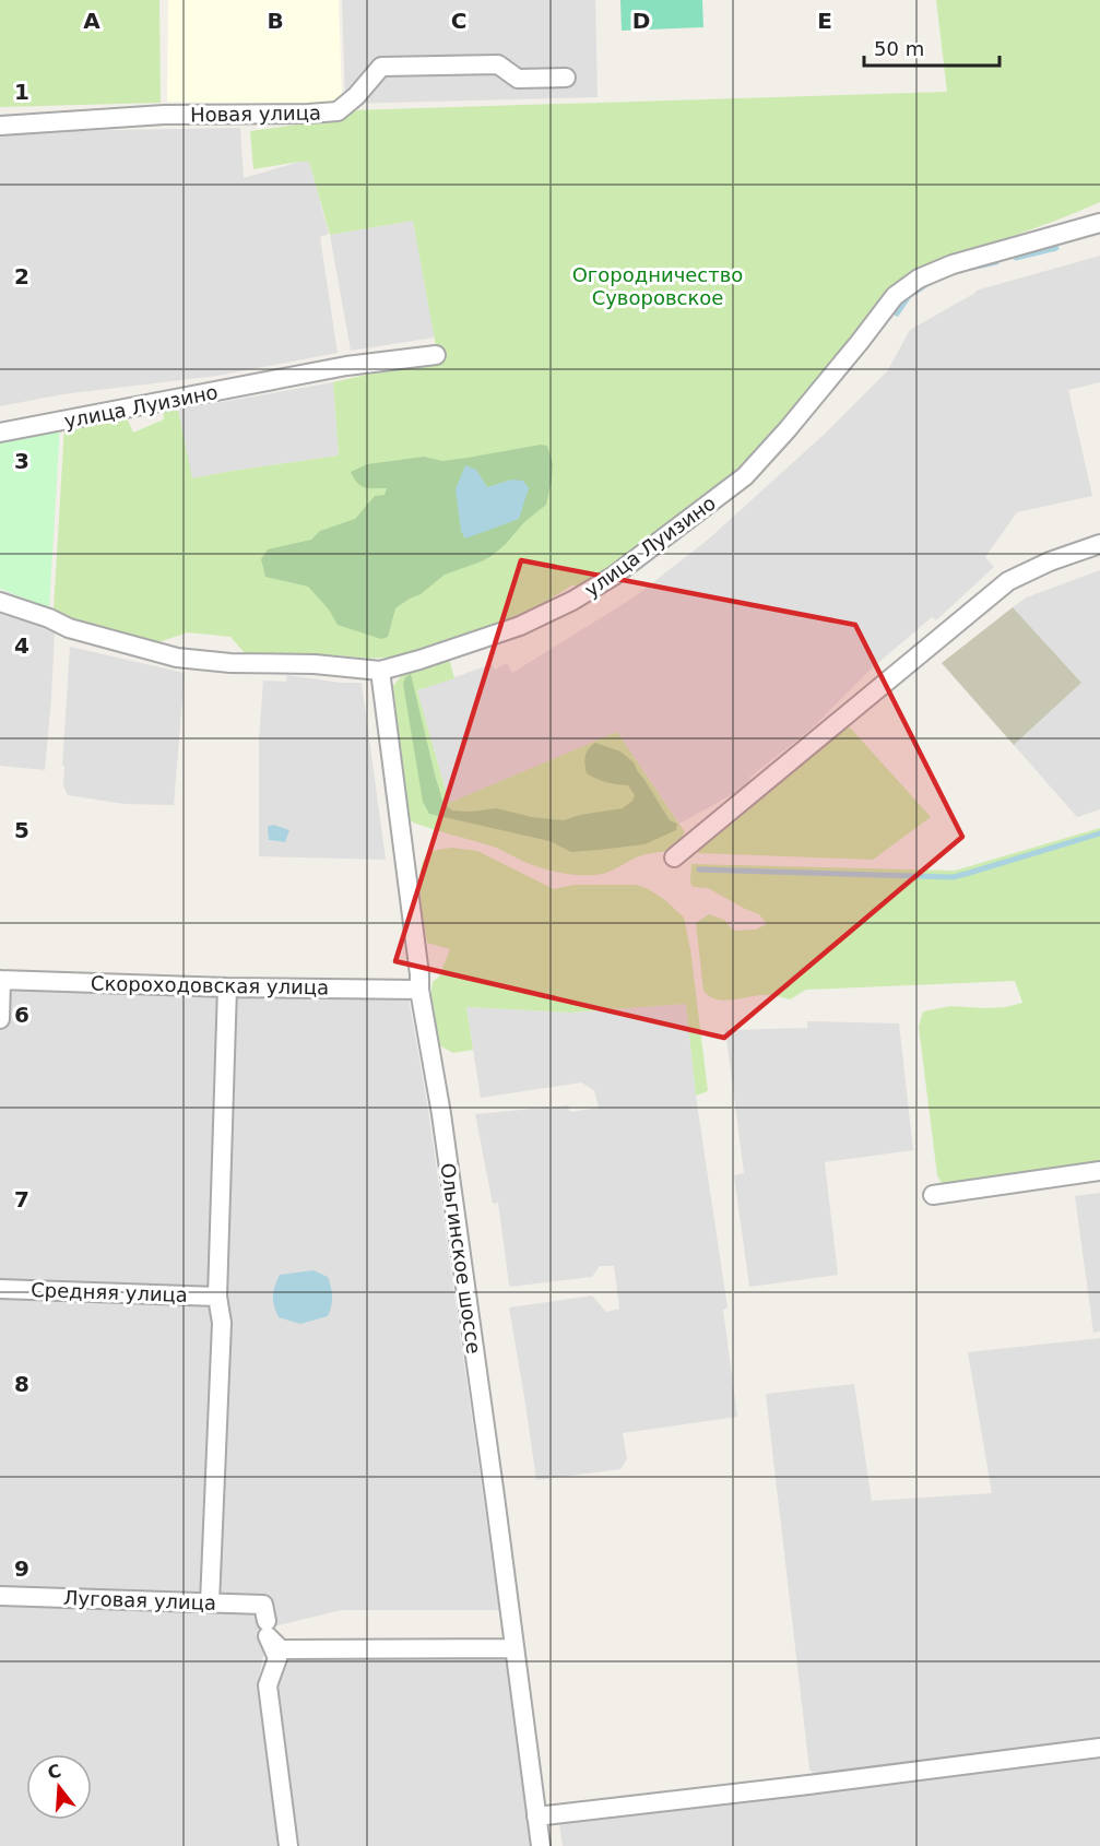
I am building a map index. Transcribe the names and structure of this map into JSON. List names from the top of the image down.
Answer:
{
  "streets": {
    "street": [
      "Новая улица",
      "улица Луизино",
      "Скороходовская улица",
      "Ольгинское шоссе",
      "Средняя улица",
      "Луговая улица"
    ]
  },
  "crossings": [
    ["улица Луизино", "Ольгинское шоссе"],
    ["Скороходовская улица", "Ольгинское шоссе"],
    ["Ольгинское шоссе", "Луговая улица"]
  ],
  "parks": ["Огородничество Суворовское"],
  "scale_bar": "50 m",
  "north": "top",
  "grid": {
    "columns": [
      "A",
      "B",
      "C",
      "D",
      "E"
    ],
    "rows": [
      "1",
      "2",
      "3",
      "4",
      "5",
      "6",
      "7",
      "8",
      "9"
    ]
  }
}
